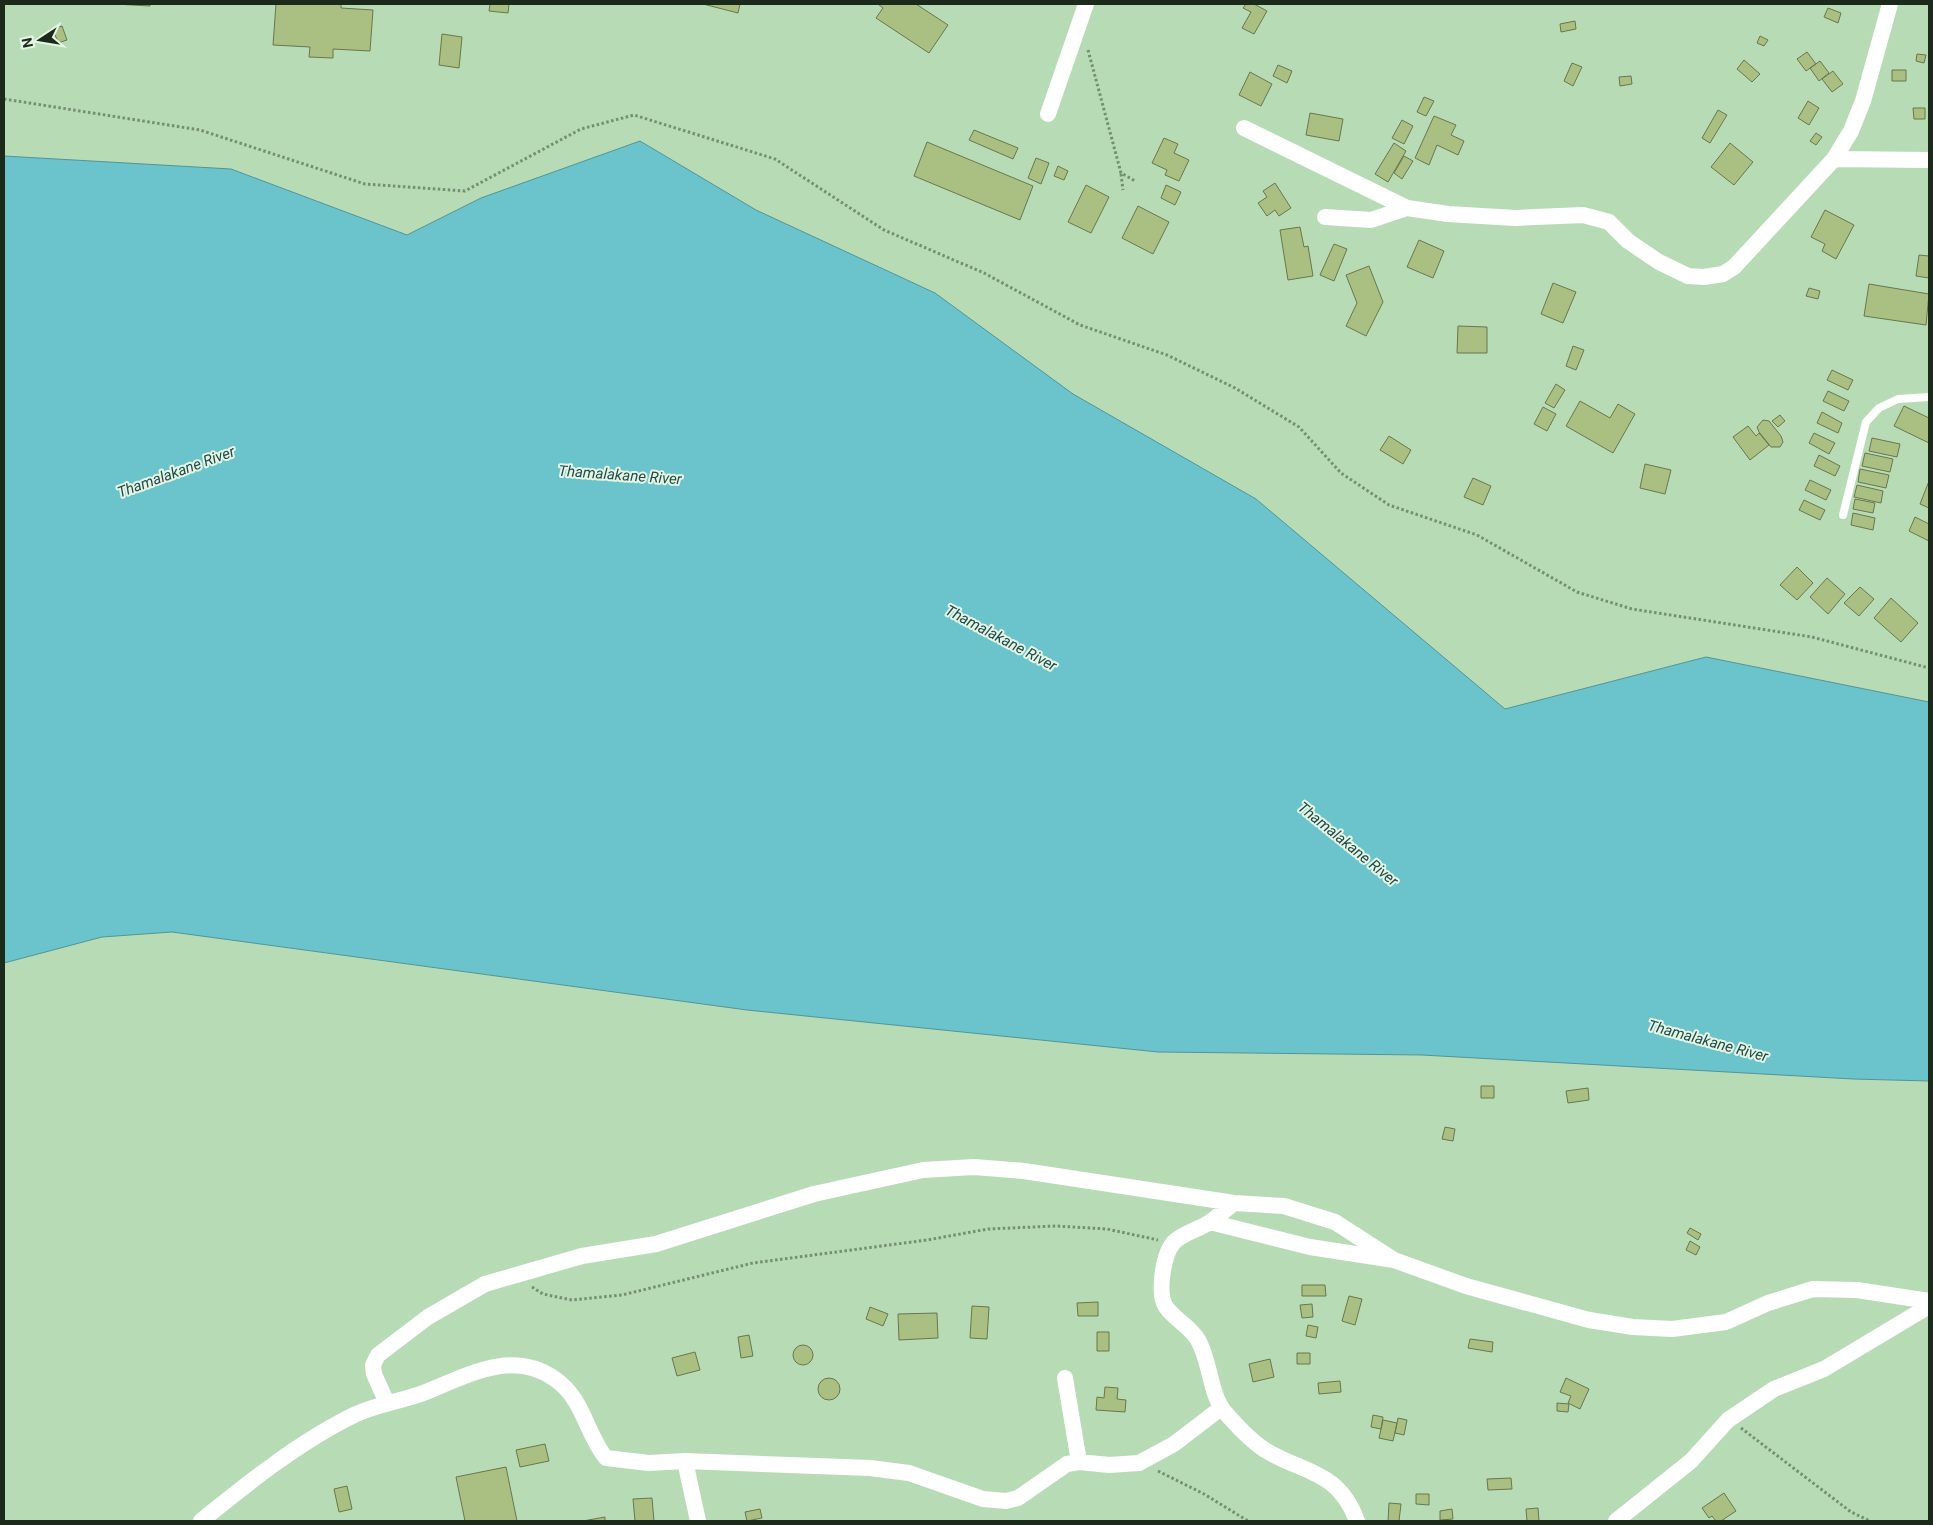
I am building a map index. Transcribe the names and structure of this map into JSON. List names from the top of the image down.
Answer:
{
  "water": ["Thamalakane River"],
  "north": "left"
}
